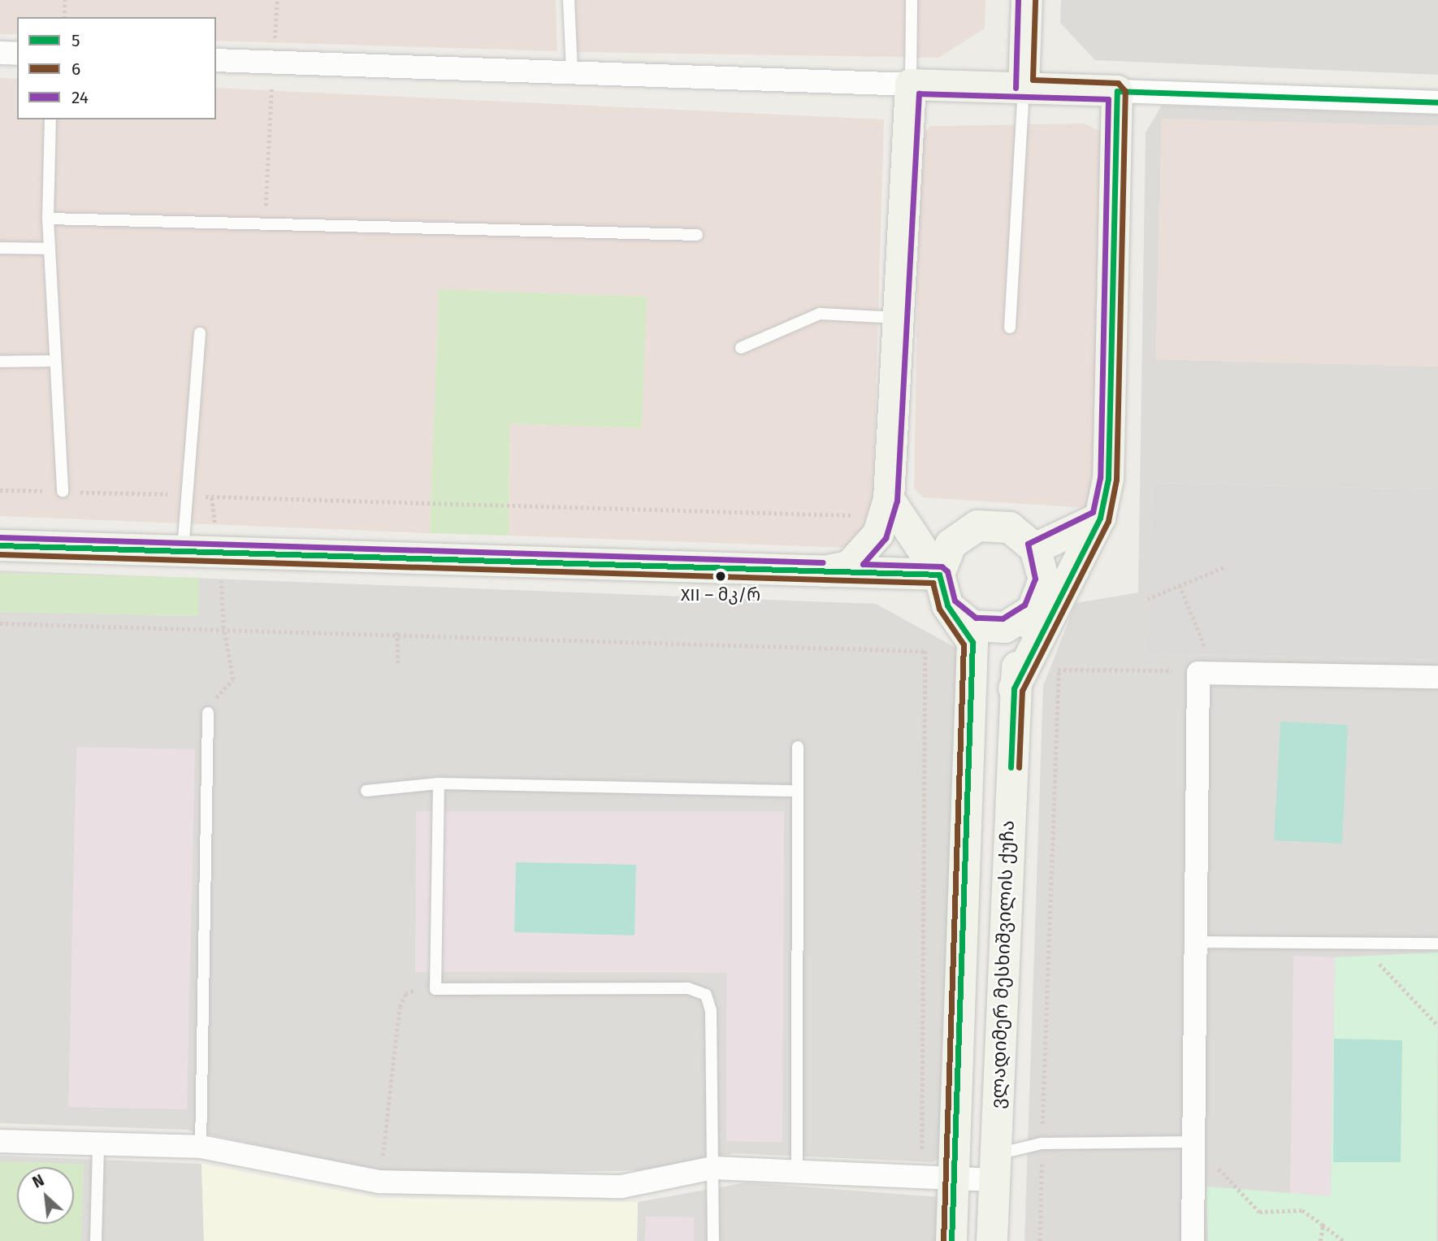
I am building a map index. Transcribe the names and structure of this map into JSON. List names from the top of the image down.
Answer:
{
  "streets": {
    "street": ["ვლადიმერ მესხიშვილის ქუჩა"]
  },
  "places": ["XII – მკ/რ"],
  "lines": ["transit line 6", "transit line 24", "transit line 5"],
  "legend": ["5", "6", "24"],
  "north": "top left"
}
